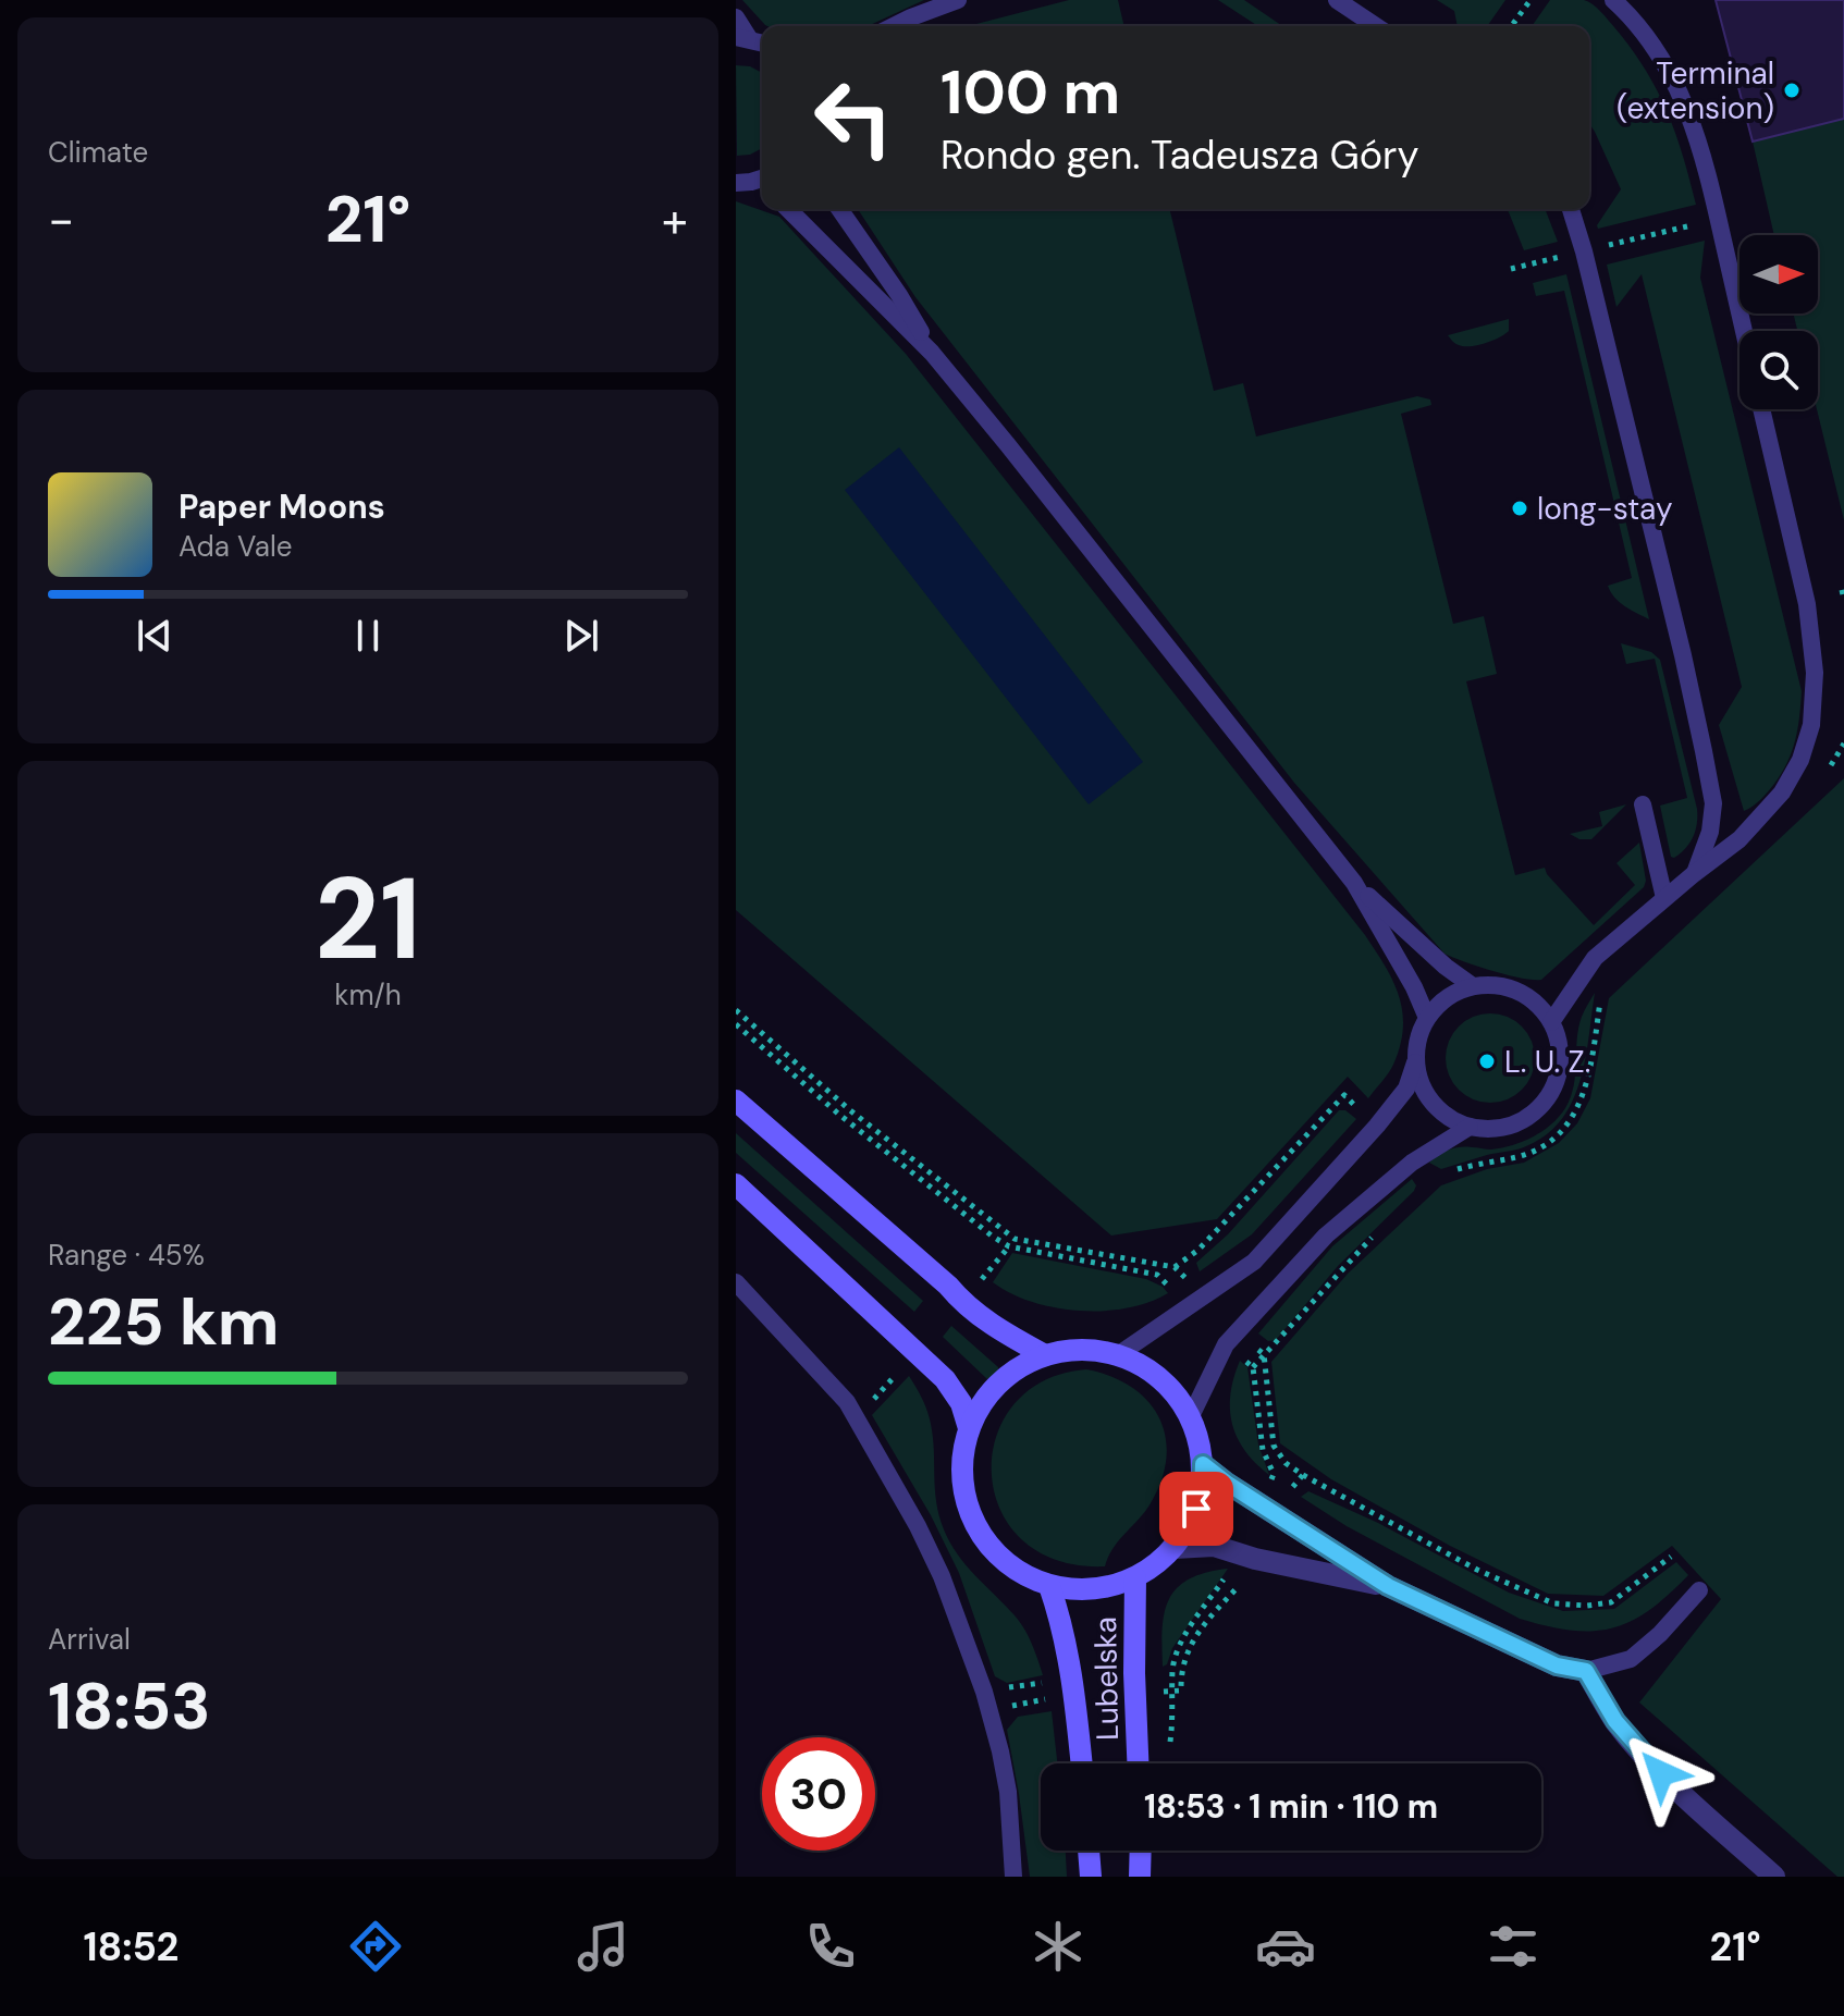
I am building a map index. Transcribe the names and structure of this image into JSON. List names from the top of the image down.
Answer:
{
  "streets": {
    "main road": ["Lubelska"]
  },
  "places": ["Terminal (extension)", "long-stay", "L. U. Z."],
  "north": "right",
  "page": {
    "tile": [
      "Climate",
      ["21", "km/h"],
      ["Range · 45%", "225 km"],
      ["Arrival", "18:53"]
    ],
    "turn": ["100 m", "Rondo gen. Tadeusza Góry"],
    "heat": ["−", "21°", "+"],
    "song": ["Paper Moons", "Ada Vale"],
    "limit": "30",
    "trip": "18:53 · 1 min · 110 m",
    "tabs": ["18:52", "21°"]
  }
}
